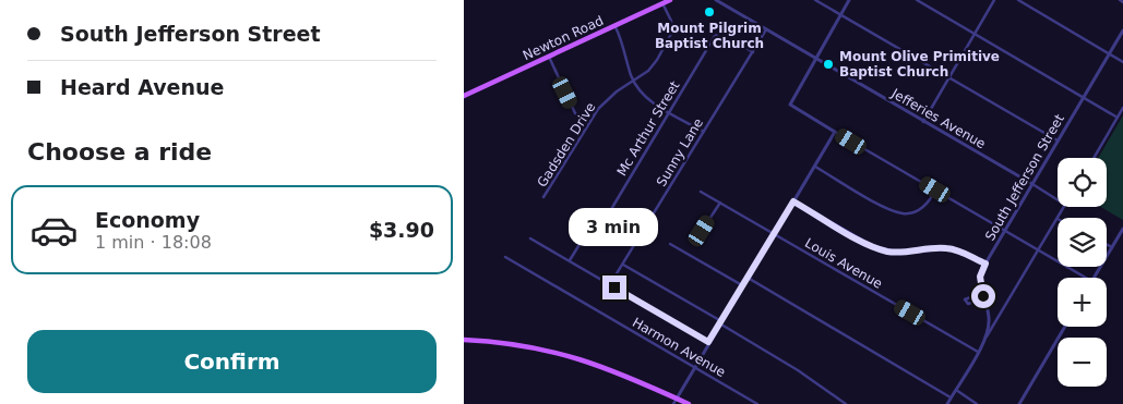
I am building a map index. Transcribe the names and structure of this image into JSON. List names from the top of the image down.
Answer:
{
  "streets": {
    "main road": ["Newton Road"],
    "street": [
      "Jefferies Avenue",
      "Mc Arthur Street",
      "Gadsden Drive",
      "Sunny Lane",
      "South Jefferson Street",
      "Louis Avenue",
      "Harmon Avenue"
    ]
  },
  "crossings": [
    ["Newton Road", "Gadsden Drive"],
    ["Jefferies Avenue", "Sunny Lane"],
    ["Jefferies Avenue", "South Jefferson Street"],
    ["Mc Arthur Street", "Sunny Lane"]
  ],
  "places": ["Mount Pilgrim Baptist Church", "Mount Olive Primitive Baptist Church"],
  "page": {
    "banner": ["South Jefferson Street", "Heard Avenue"],
    "heading": "Choose a ride",
    "map_buttons": ["+", "−"],
    "list": [
      {
        "name": "Economy",
        "note": "1 min · 18:08",
        "value": "$3.90"
      }
    ],
    "bubble": "3 min",
    "buttons": "Confirm"
  }
}
